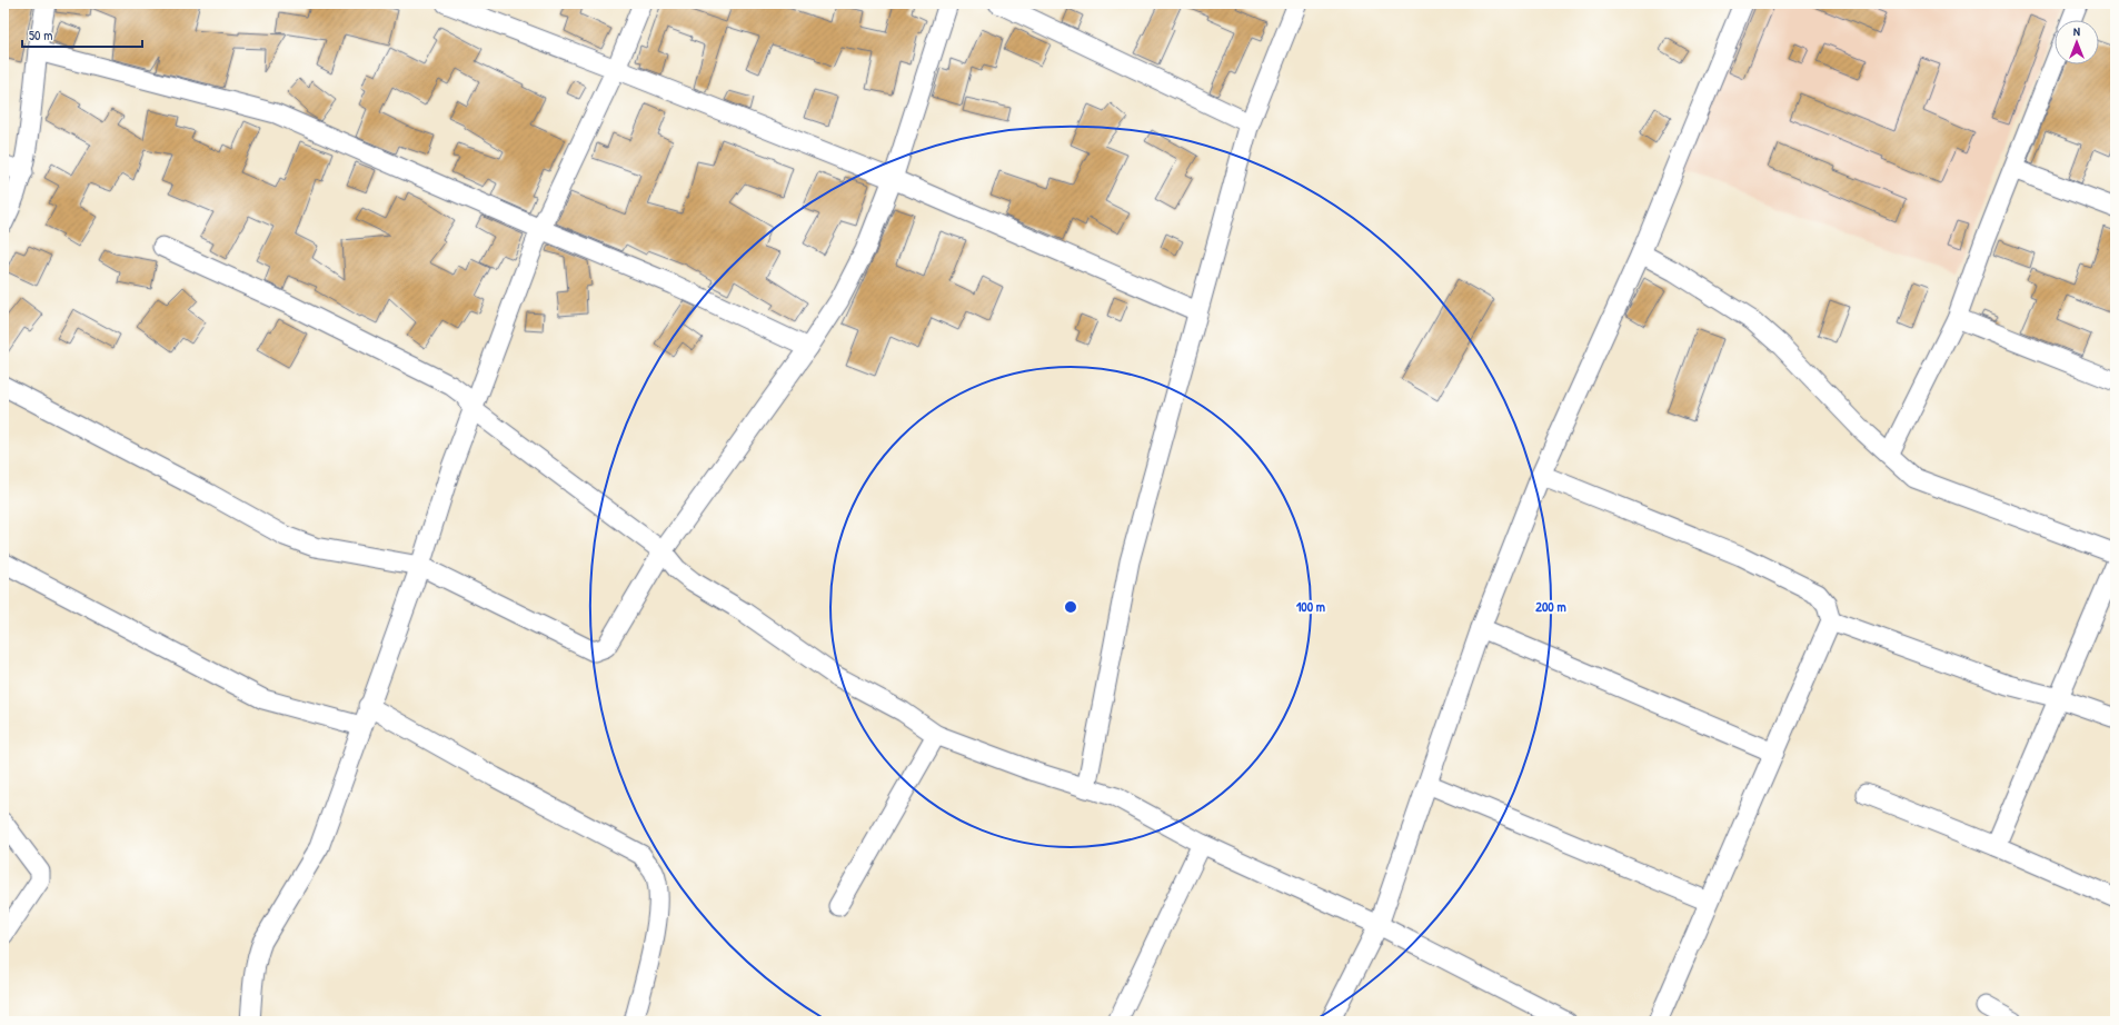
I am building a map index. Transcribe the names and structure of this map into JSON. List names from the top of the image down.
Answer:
{
  "scale_bar": "50 m",
  "north": "top",
  "rings": ["100 m", "200 m"]
}
